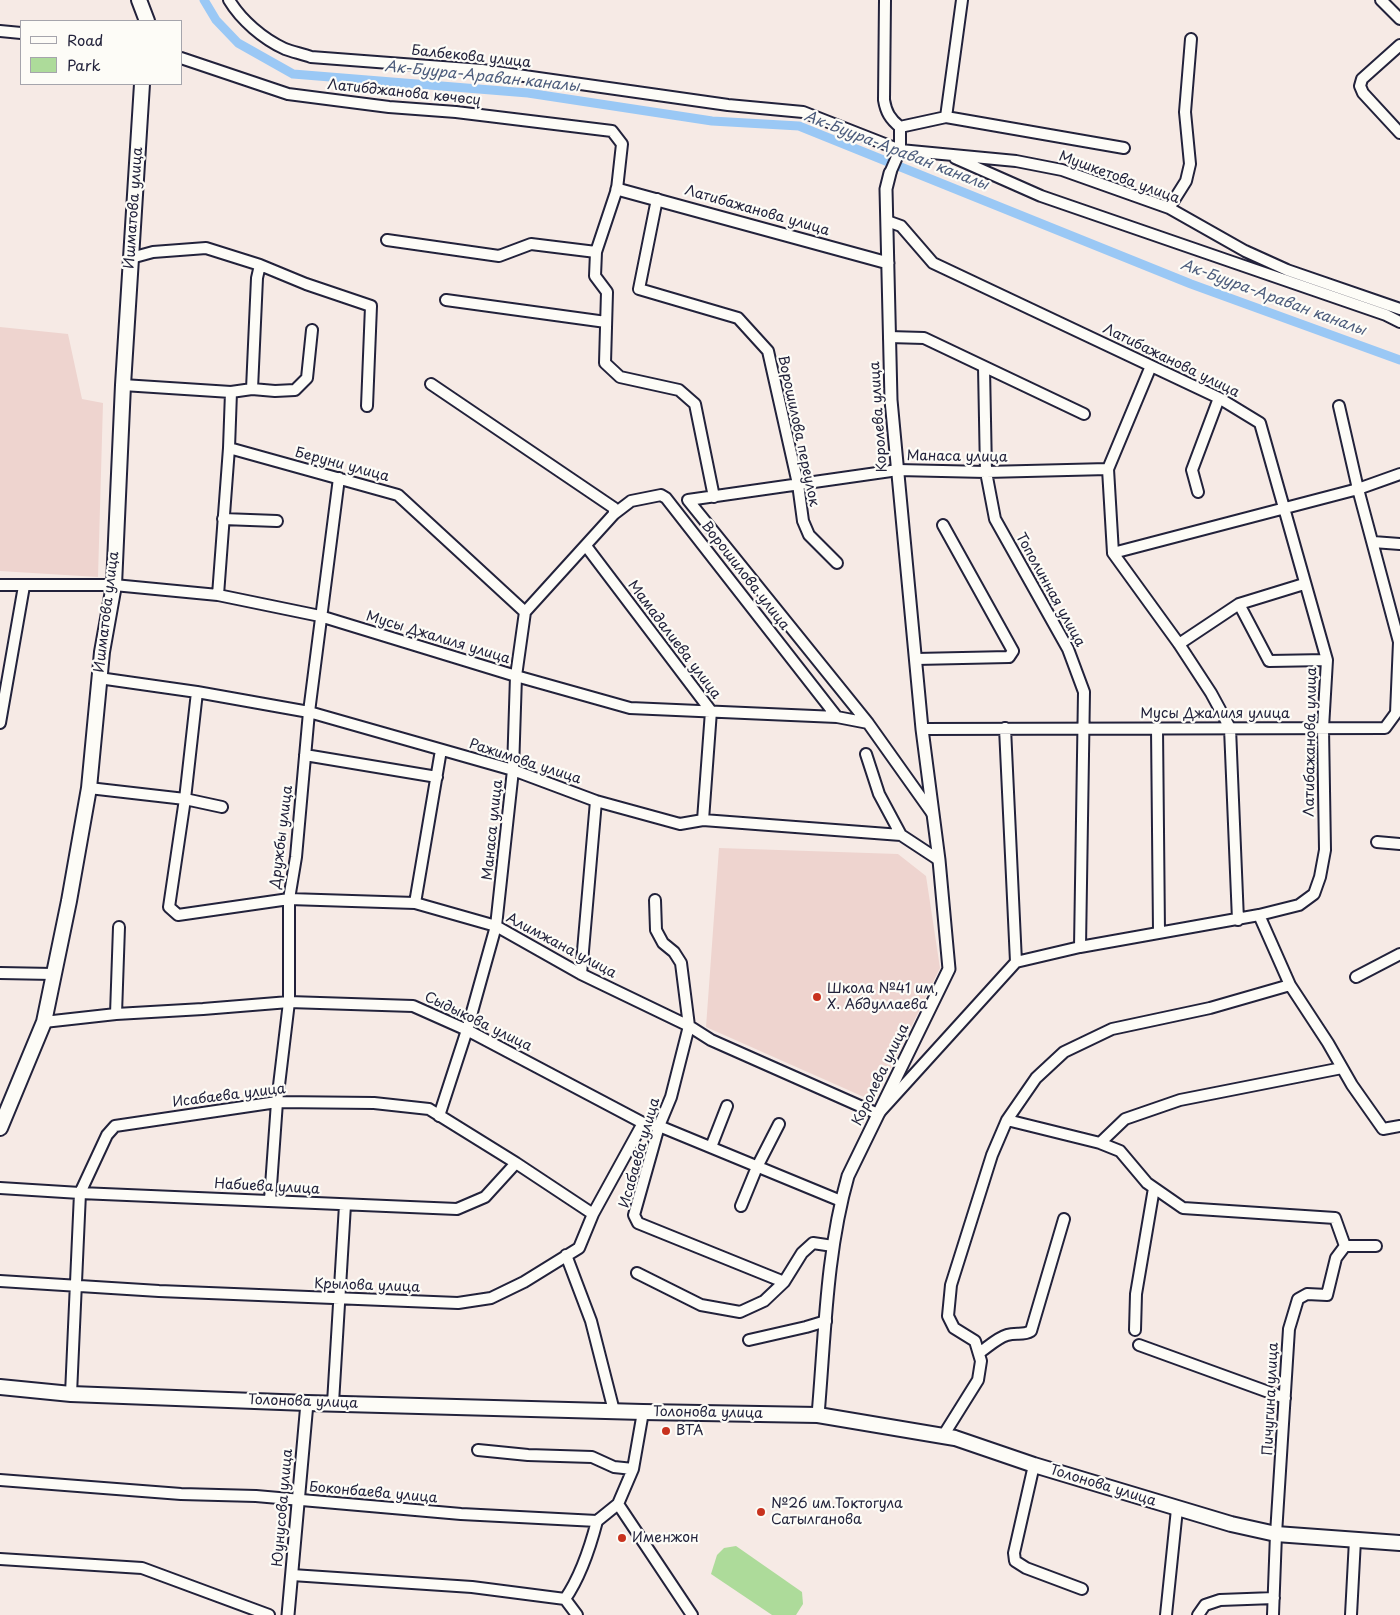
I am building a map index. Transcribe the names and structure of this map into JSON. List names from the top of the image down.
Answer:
{
  "streets": {
    "main road": ["Ишматова улица", "Толонова улица"],
    "street": [
      "Балбекова улица",
      "Латибджанова көчөсү",
      "Мушкетова улица",
      "Латибажанова улица",
      "Королева улица",
      "Ворошилова переулок",
      "Манаса улица",
      "Беруни улица",
      "Ворошилова улица",
      "Тополинная улица",
      "Мусы Джалиля улица",
      "Мамадалиева улица",
      "Ражимова улица",
      "Дружбы улица",
      "Алимжана улица",
      "Сыдыкова улица",
      "Исабаева улица",
      "Набиева улица",
      "Крылова улица",
      "Пичугина улица",
      "Боконбаева улица",
      "Юунусова улица"
    ]
  },
  "crossings": [
    ["Балбекова улица", "Мушкетова улица"],
    ["Латибджанова көчөсү", "Латибажанова улица"],
    ["Ишматова улица", "Мусы Джалиля улица"],
    ["Ишматова улица", "Ражимова улица"],
    ["Ишматова улица", "Сыдыкова улица"],
    ["Латибажанова улица", "Королева улица"],
    ["Латибажанова улица", "Ворошилова переулок"],
    ["Латибажанова улица", "Тополинная улица"],
    ["Латибажанова улица", "Мусы Джалиля улица"],
    ["Королева улица", "Манаса улица"],
    ["Королева улица", "Ворошилова улица"],
    ["Королева улица", "Мусы Джалиля улица"],
    ["Королева улица", "Ражимова улица"],
    ["Королева улица", "Алимжана улица"],
    ["Королева улица", "Сыдыкова улица"],
    ["Королева улица", "Толонова улица"],
    ["Ворошилова переулок", "Манаса улица"],
    ["Манаса улица", "Беруни улица"],
    ["Манаса улица", "Ворошилова улица"],
    ["Манаса улица", "Тополинная улица"],
    ["Манаса улица", "Мусы Джалиля улица"],
    ["Манаса улица", "Ражимова улица"],
    ["Манаса улица", "Алимжана улица"],
    ["Манаса улица", "Сыдыкова улица"],
    ["Манаса улица", "Исабаева улица"],
    ["Беруни улица", "Дружбы улица"],
    ["Ворошилова улица", "Мусы Джалиля улица"],
    ["Тополинная улица", "Мусы Джалиля улица"],
    ["Мусы Джалиля улица", "Мамадалиева улица"],
    ["Мусы Джалиля улица", "Дружбы улица"],
    ["Мамадалиева улица", "Ражимова улица"],
    ["Ражимова улица", "Дружбы улица"],
    ["Дружбы улица", "Алимжана улица"],
    ["Дружбы улица", "Сыдыкова улица"],
    ["Дружбы улица", "Исабаева улица"],
    ["Дружбы улица", "Набиева улица"],
    ["Алимжана улица", "Исабаева улица"],
    ["Сыдыкова улица", "Исабаева улица"],
    ["Сыдыкова улица", "Крылова улица"],
    ["Исабаева улица", "Набиева улица"],
    ["Исабаева улица", "Крылова улица"],
    ["Исабаева улица", "Толонова улица"],
    ["Пичугина улица", "Толонова улица"],
    ["Толонова улица", "Юунусова улица"],
    ["Боконбаева улица", "Юунусова улица"]
  ],
  "water": ["Ак-Буура-Араван каналы"],
  "places": [
    "Школа №41 им, Х. Абдуллаева",
    "BTA",
    "№26 им.Токтогула Сатылганова",
    "Именжон"
  ],
  "legend": ["Road", "Park"]
}
